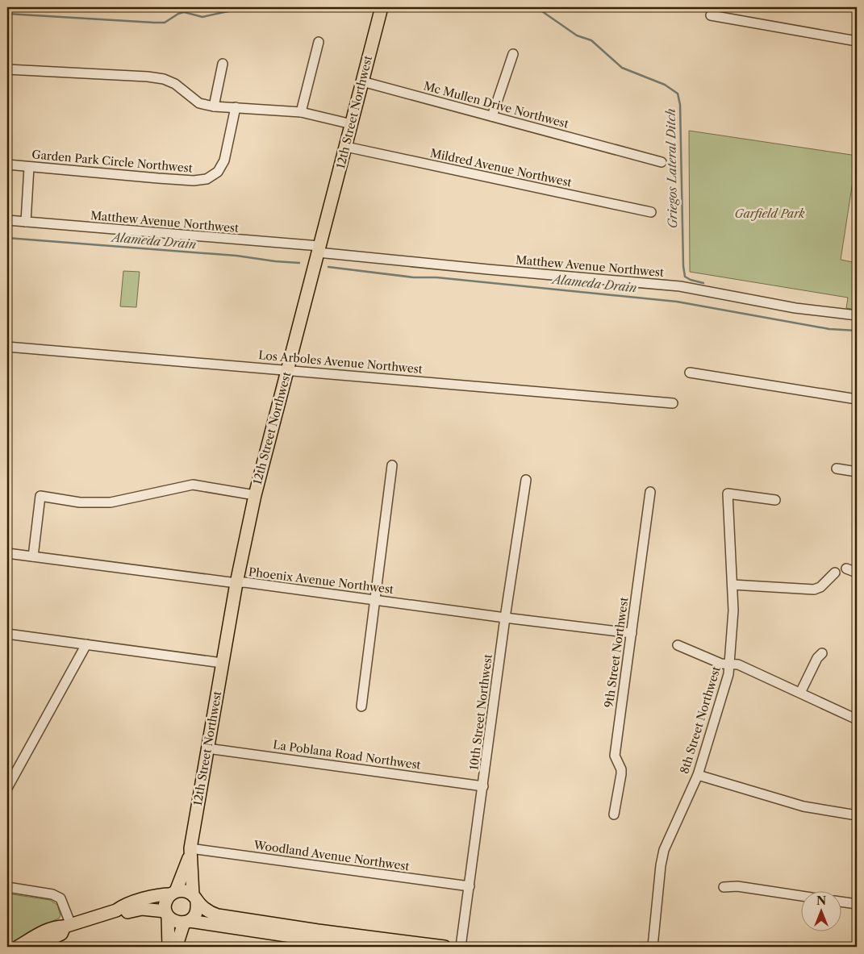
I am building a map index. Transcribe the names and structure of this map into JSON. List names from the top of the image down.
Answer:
{
  "streets": {
    "main road": ["12th Street Northwest"],
    "street": [
      "Mc Mullen Drive Northwest",
      "Garden Park Circle Northwest",
      "Mildred Avenue Northwest",
      "Matthew Avenue Northwest",
      "Los Arboles Avenue Northwest",
      "Phoenix Avenue Northwest",
      "9th Street Northwest",
      "10th Street Northwest",
      "8th Street Northwest",
      "La Poblana Road Northwest",
      "Woodland Avenue Northwest"
    ]
  },
  "crossings": [
    ["Mc Mullen Drive Northwest", "12th Street Northwest"],
    ["12th Street Northwest", "Mildred Avenue Northwest"],
    ["12th Street Northwest", "Matthew Avenue Northwest"],
    ["12th Street Northwest", "Los Arboles Avenue Northwest"],
    ["12th Street Northwest", "Phoenix Avenue Northwest"],
    ["12th Street Northwest", "La Poblana Road Northwest"],
    ["12th Street Northwest", "Woodland Avenue Northwest"],
    ["Phoenix Avenue Northwest", "9th Street Northwest"],
    ["Phoenix Avenue Northwest", "10th Street Northwest"],
    ["10th Street Northwest", "La Poblana Road Northwest"],
    ["10th Street Northwest", "Woodland Avenue Northwest"]
  ],
  "water": ["Griegos Lateral Ditch", "Alameda Drain"],
  "parks": ["Garfield Park"],
  "north": "top"
}
